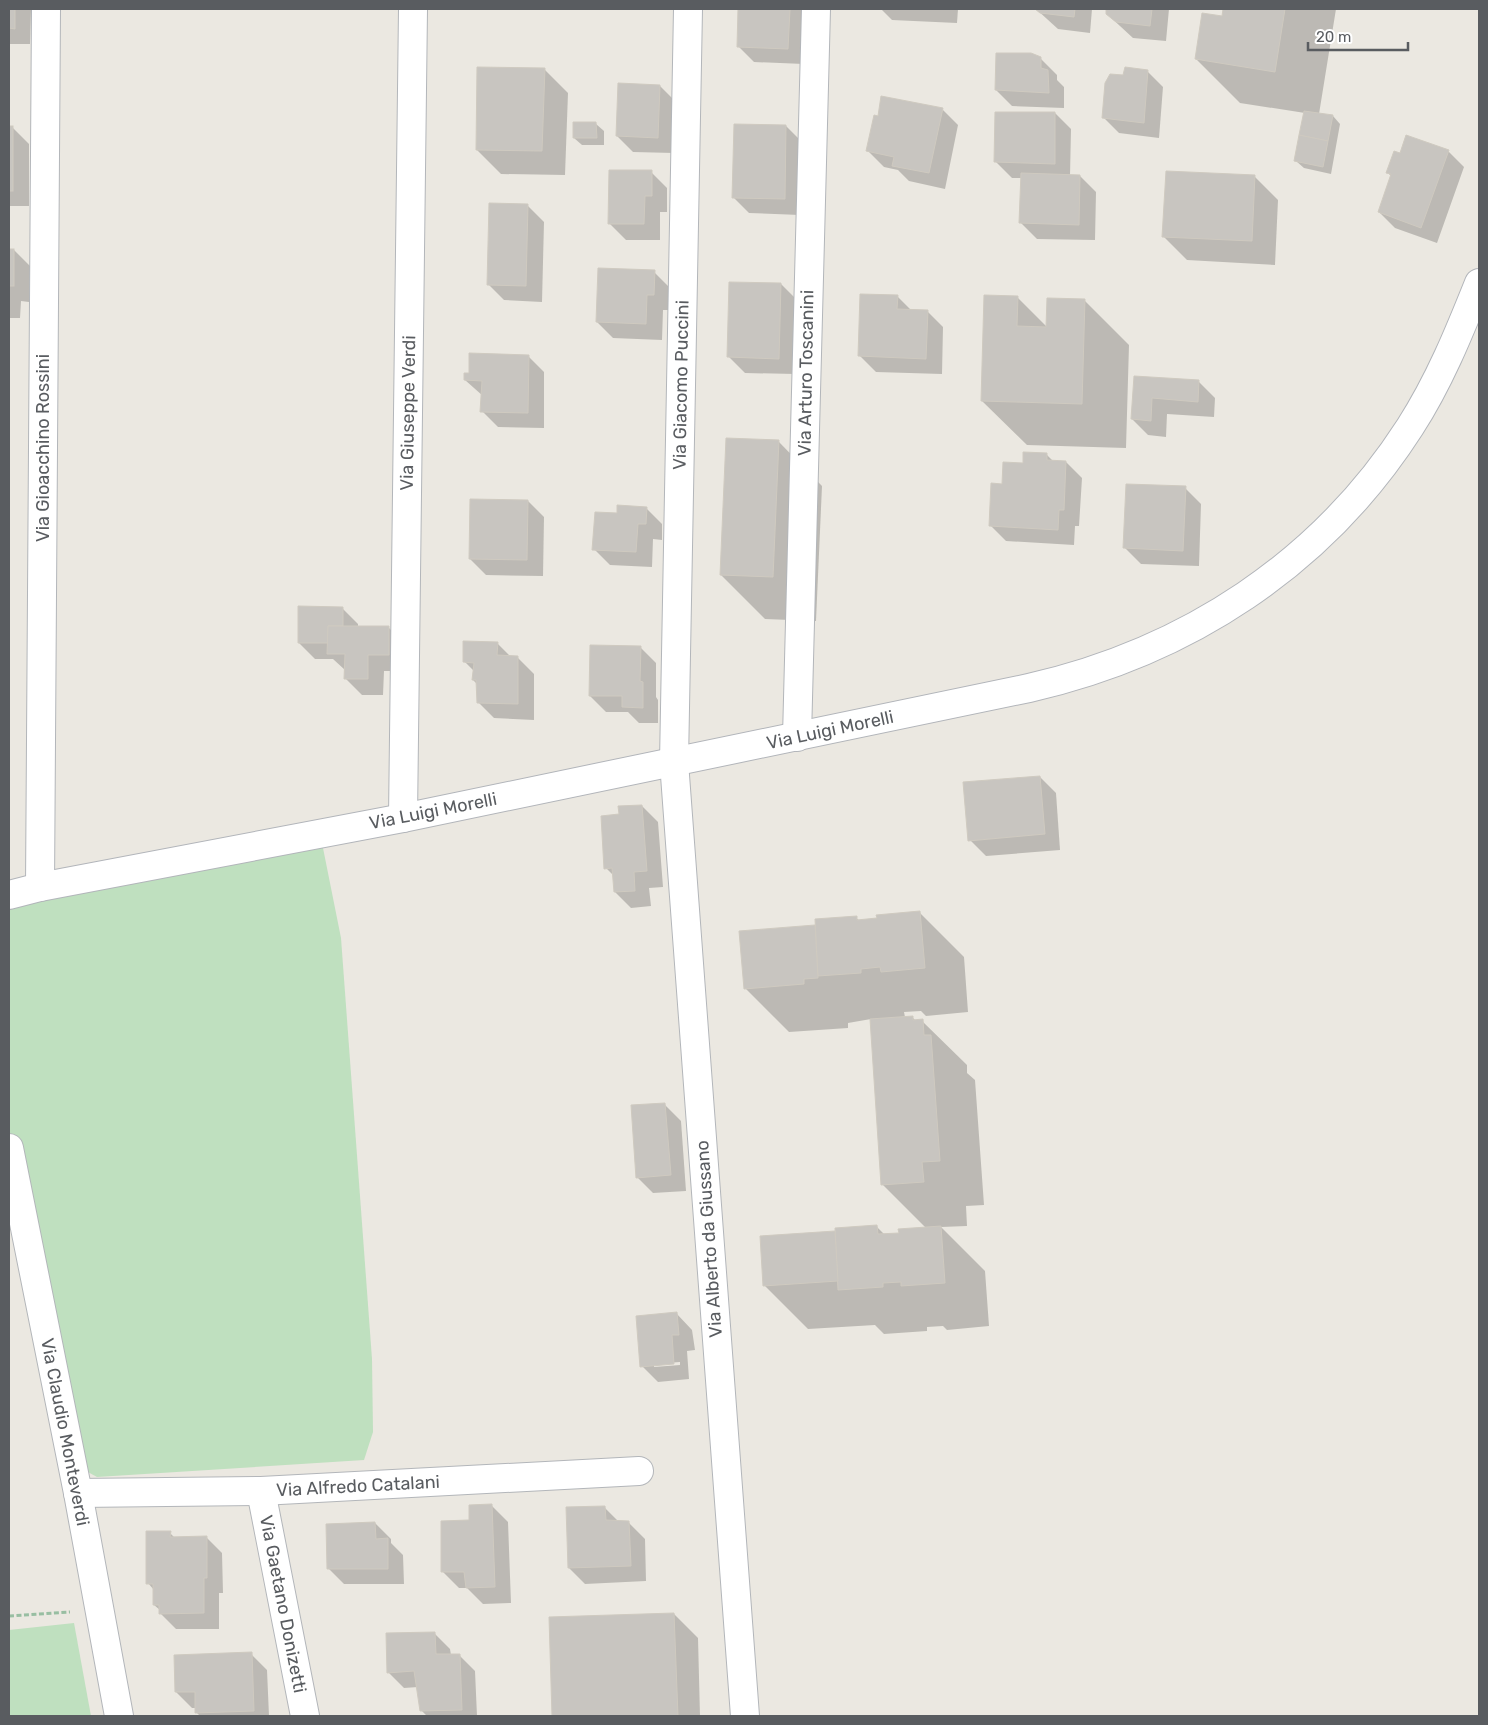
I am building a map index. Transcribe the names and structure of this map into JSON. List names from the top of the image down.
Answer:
{
  "streets": {
    "street": [
      "Via Arturo Toscanini",
      "Via Giacomo Puccini",
      "Via Giuseppe Verdi",
      "Via Gioacchino Rossini",
      "Via Luigi Morelli",
      "Via Alberto da Giussano",
      "Via Claudio Monteverdi",
      "Via Alfredo Catalani",
      "Via Gaetano Donizetti"
    ]
  },
  "crossings": [
    ["Via Arturo Toscanini", "Via Luigi Morelli"],
    ["Via Giacomo Puccini", "Via Luigi Morelli"],
    ["Via Giacomo Puccini", "Via Alberto da Giussano"],
    ["Via Giuseppe Verdi", "Via Luigi Morelli"],
    ["Via Gioacchino Rossini", "Via Luigi Morelli"],
    ["Via Luigi Morelli", "Via Alberto da Giussano"],
    ["Via Claudio Monteverdi", "Via Alfredo Catalani"],
    ["Via Alfredo Catalani", "Via Gaetano Donizetti"]
  ],
  "scale_bar": "20 m"
}
